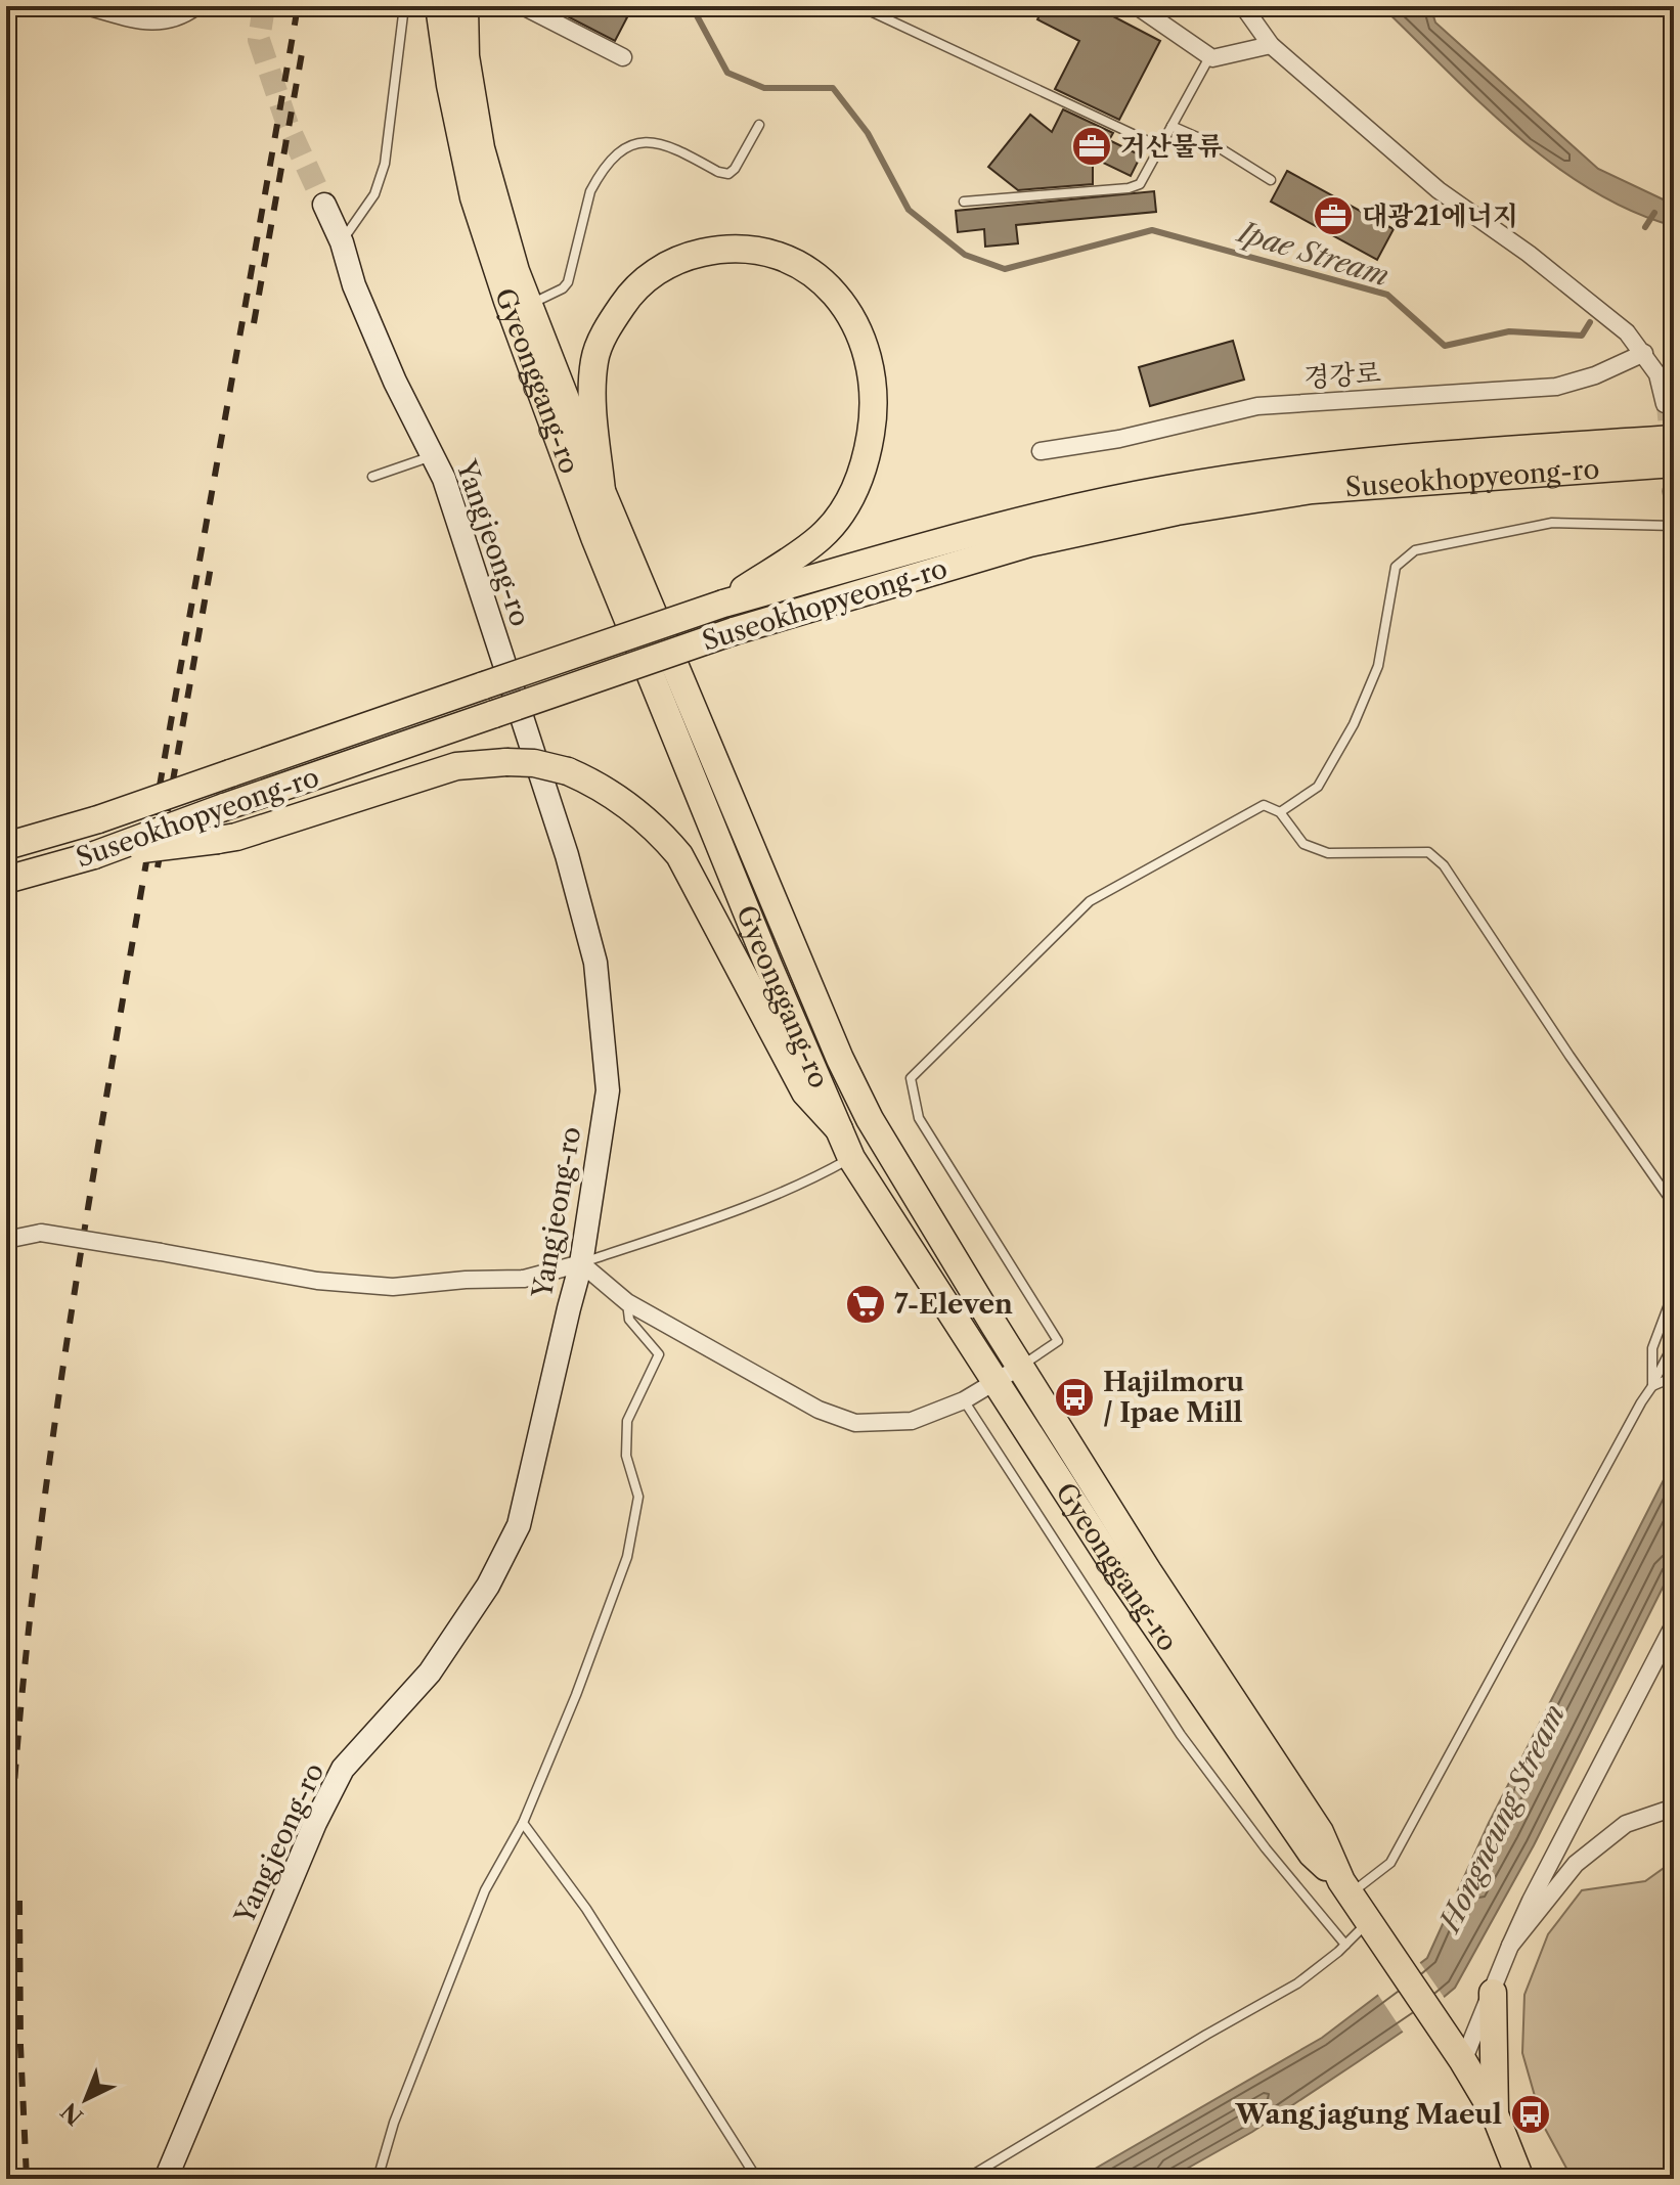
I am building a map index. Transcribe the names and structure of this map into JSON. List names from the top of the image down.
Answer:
{
  "streets": {
    "main road": ["Gyeonggang-ro", "Suseokhopyeong-ro", "Yangjeong-ro"],
    "street": ["경강로"]
  },
  "water": ["Ipae Stream", "Hongneung Stream"],
  "places": {
    "office": ["거산물류", "대광21에너지"],
    "supermarket": ["7-Eleven"],
    "bus stop": ["Hajilmoru / Ipae Mill", "Wangjagung Maeul"]
  },
  "north": "bottom left"
}
